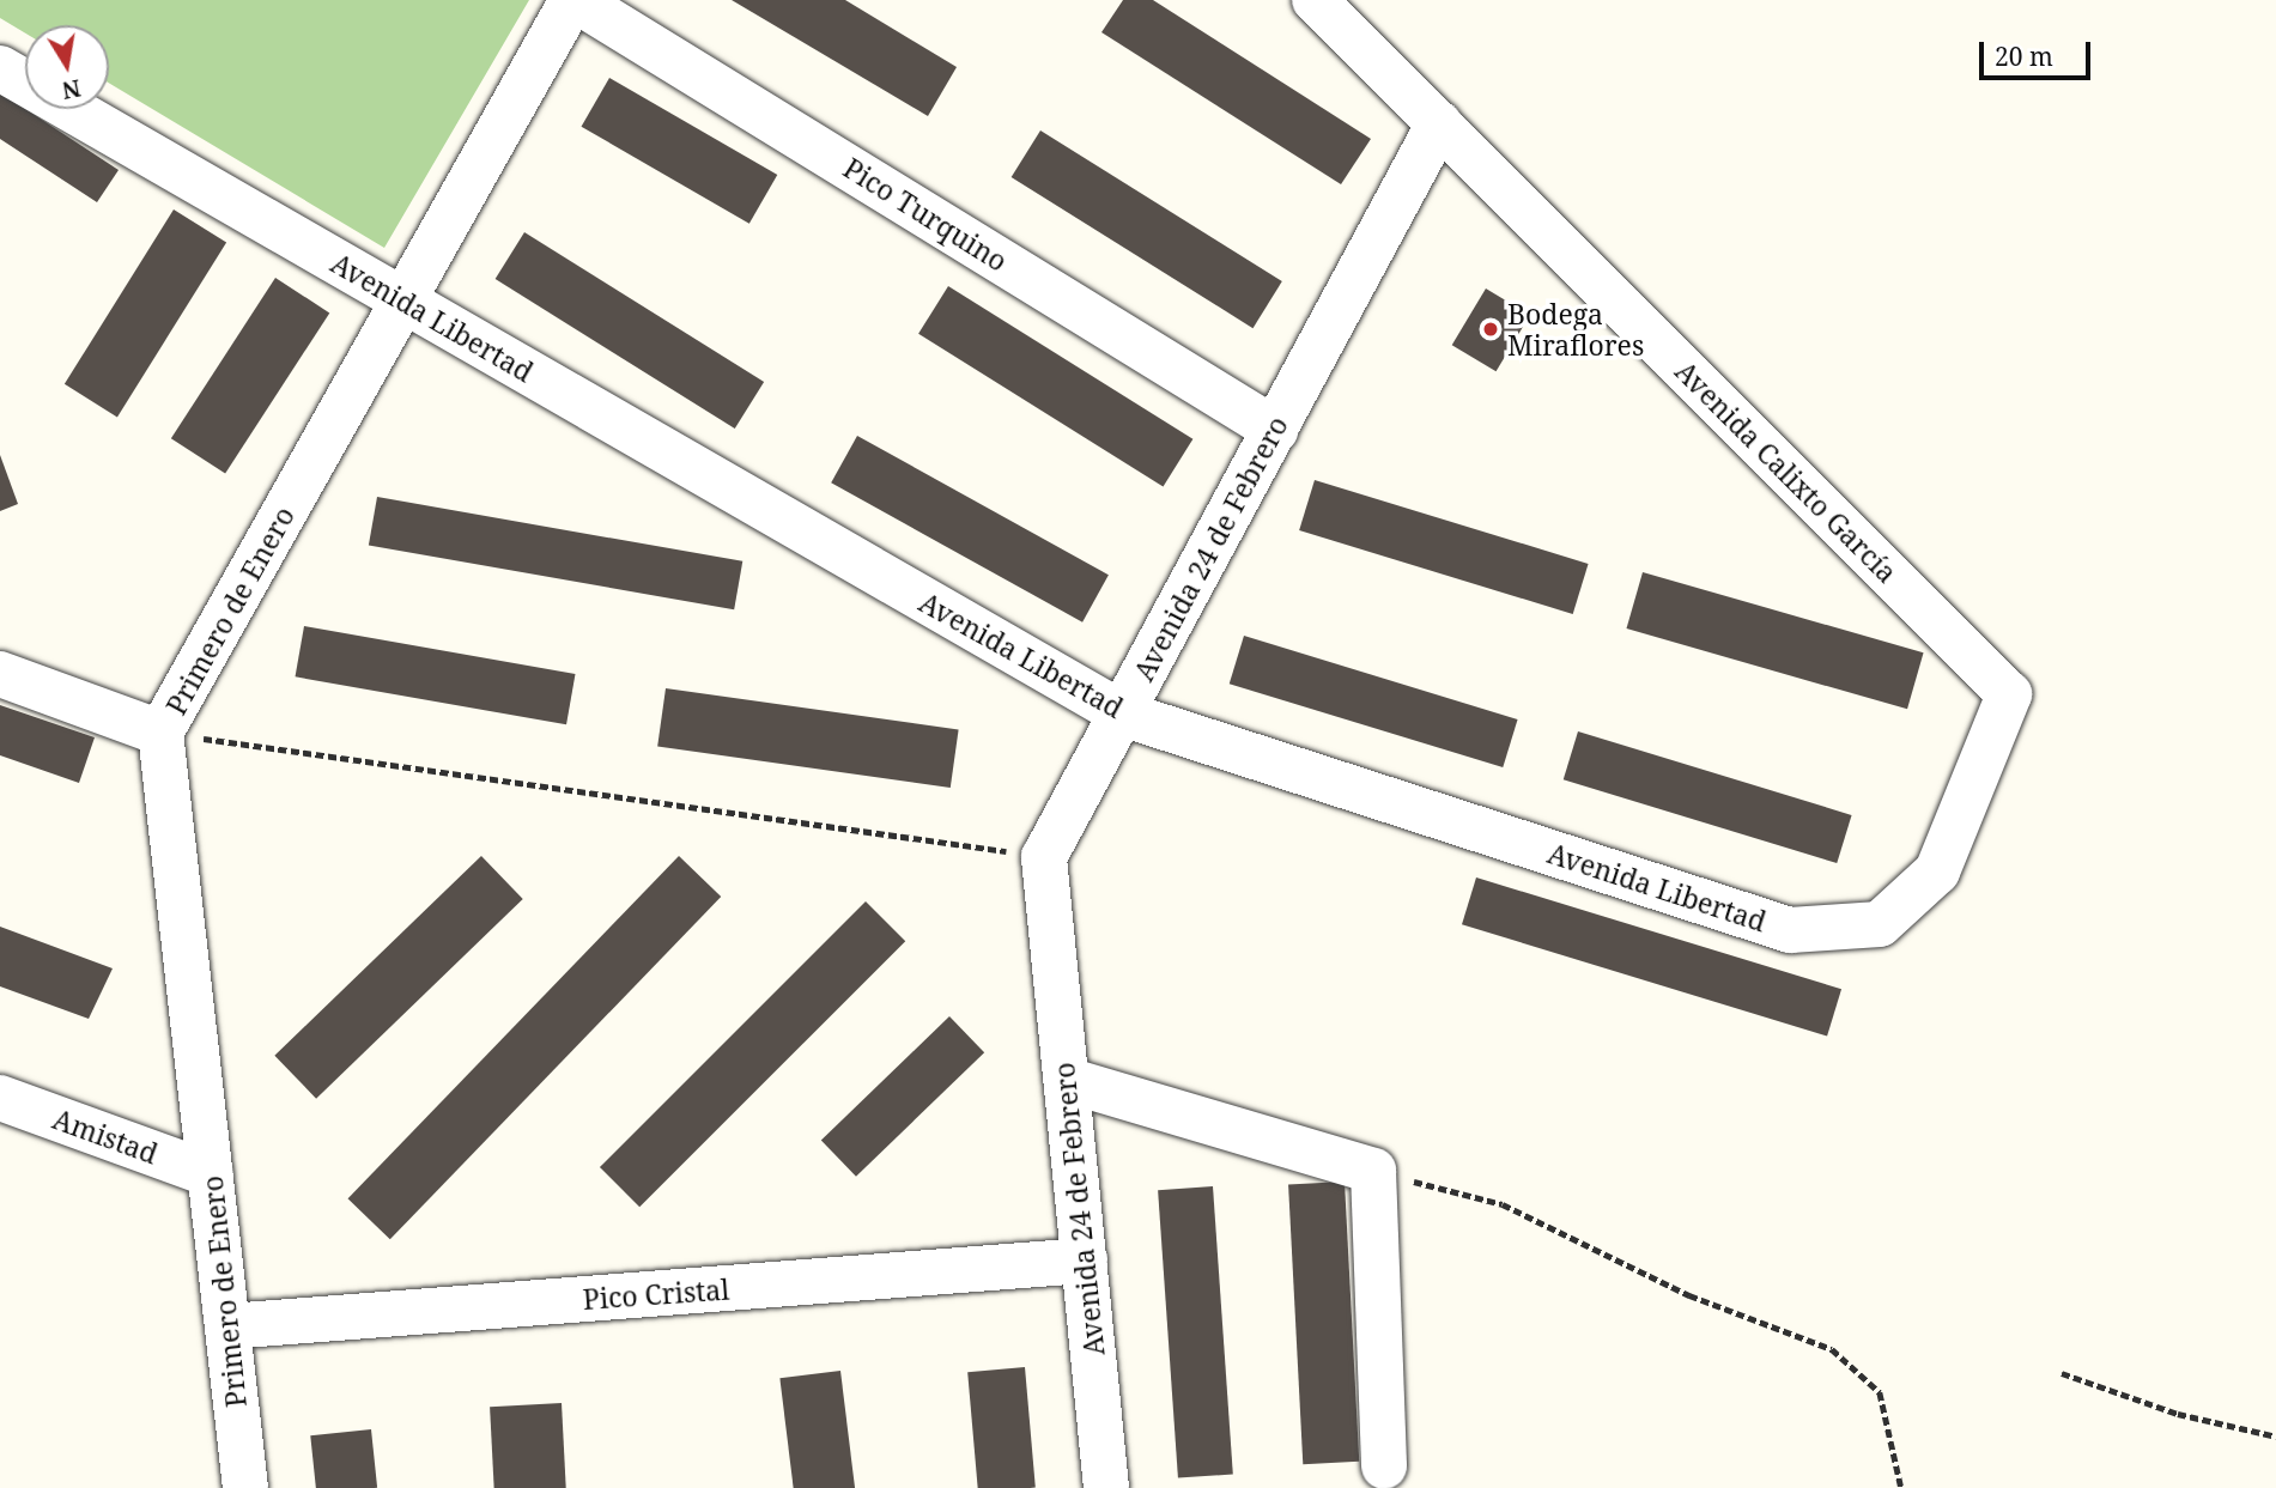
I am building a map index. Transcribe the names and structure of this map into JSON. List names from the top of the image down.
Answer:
{
  "streets": {
    "street": [
      "Pico Turquino",
      "Avenida Libertad",
      "Avenida Calixto García",
      "Avenida 24 de Febrero",
      "Primero de Enero",
      "Amistad",
      "Pico Cristal"
    ]
  },
  "crossings": [
    ["Pico Turquino", "Avenida 24 de Febrero"],
    ["Pico Turquino", "Primero de Enero"],
    ["Avenida Libertad", "Avenida Calixto García"],
    ["Avenida Libertad", "Avenida 24 de Febrero"],
    ["Avenida Libertad", "Primero de Enero"],
    ["Avenida Calixto García", "Avenida 24 de Febrero"],
    ["Avenida 24 de Febrero", "Pico Cristal"],
    ["Primero de Enero", "Amistad"],
    ["Primero de Enero", "Pico Cristal"]
  ],
  "places": ["Bodega Miraflores"],
  "scale_bar": "20 m",
  "north": "bottom"
}
